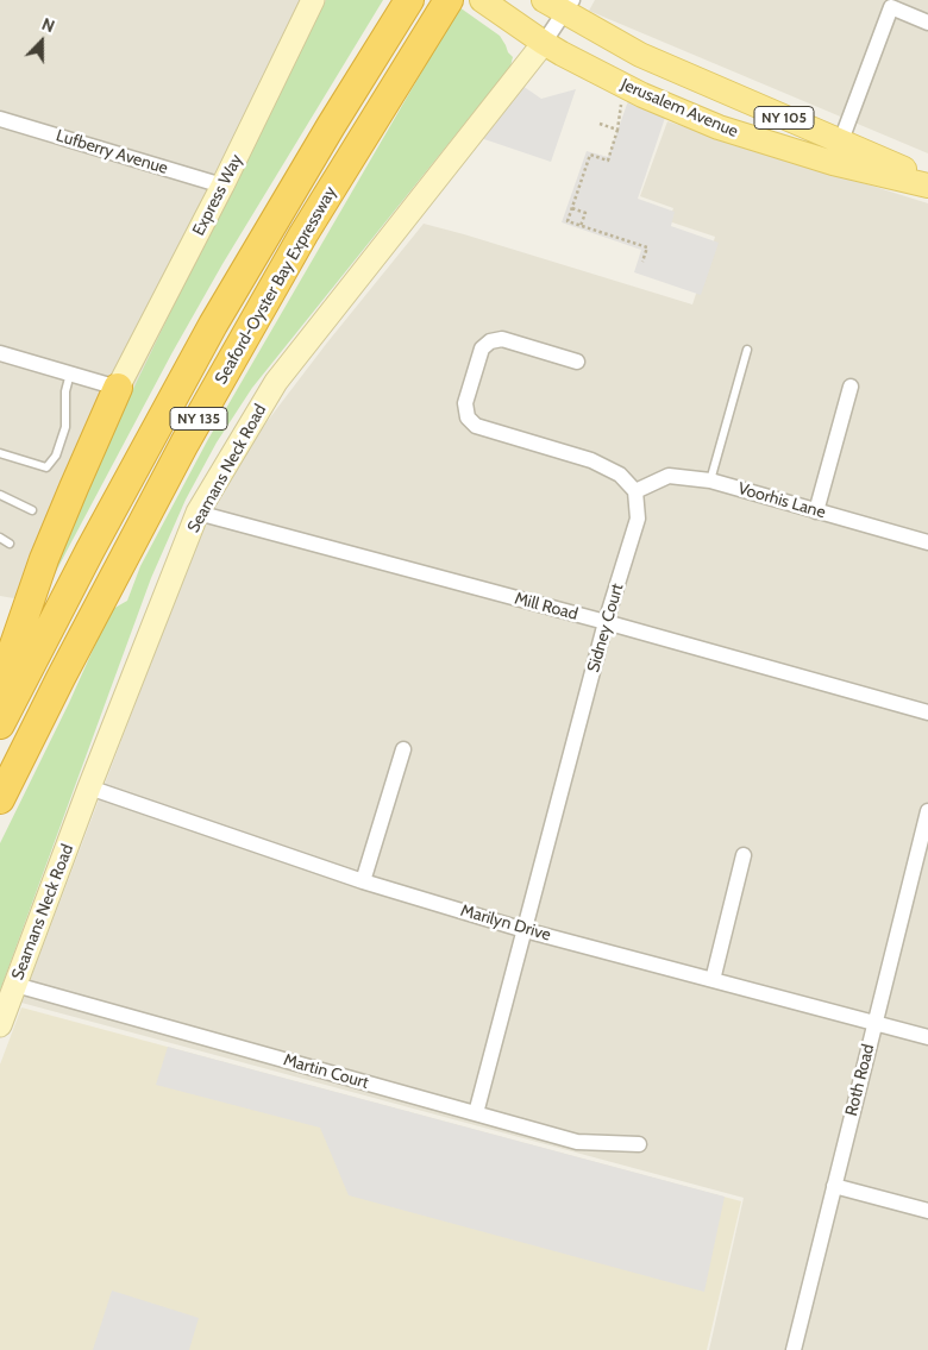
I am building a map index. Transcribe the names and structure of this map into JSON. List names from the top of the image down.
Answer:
{
  "streets": {
    "highway": ["Seaford-Oyster Bay Expressway", "NY 135"],
    "main road": ["Jerusalem Avenue", "NY 105"],
    "street": [
      "Lufberry Avenue",
      "Express Way",
      "Seamans Neck Road",
      "Voorhis Lane",
      "Mill Road",
      "Sidney Court",
      "Marilyn Drive",
      "Martin Court",
      "Roth Road"
    ]
  },
  "crossings": [
    ["Jerusalem Avenue", "Seamans Neck Road"],
    ["Lufberry Avenue", "Express Way"],
    ["Seamans Neck Road", "Mill Road"],
    ["Seamans Neck Road", "Marilyn Drive"],
    ["Seamans Neck Road", "Martin Court"],
    ["Voorhis Lane", "Sidney Court"],
    ["Mill Road", "Sidney Court"],
    ["Sidney Court", "Marilyn Drive"],
    ["Sidney Court", "Martin Court"],
    ["Marilyn Drive", "Roth Road"]
  ],
  "north": "top"
}
